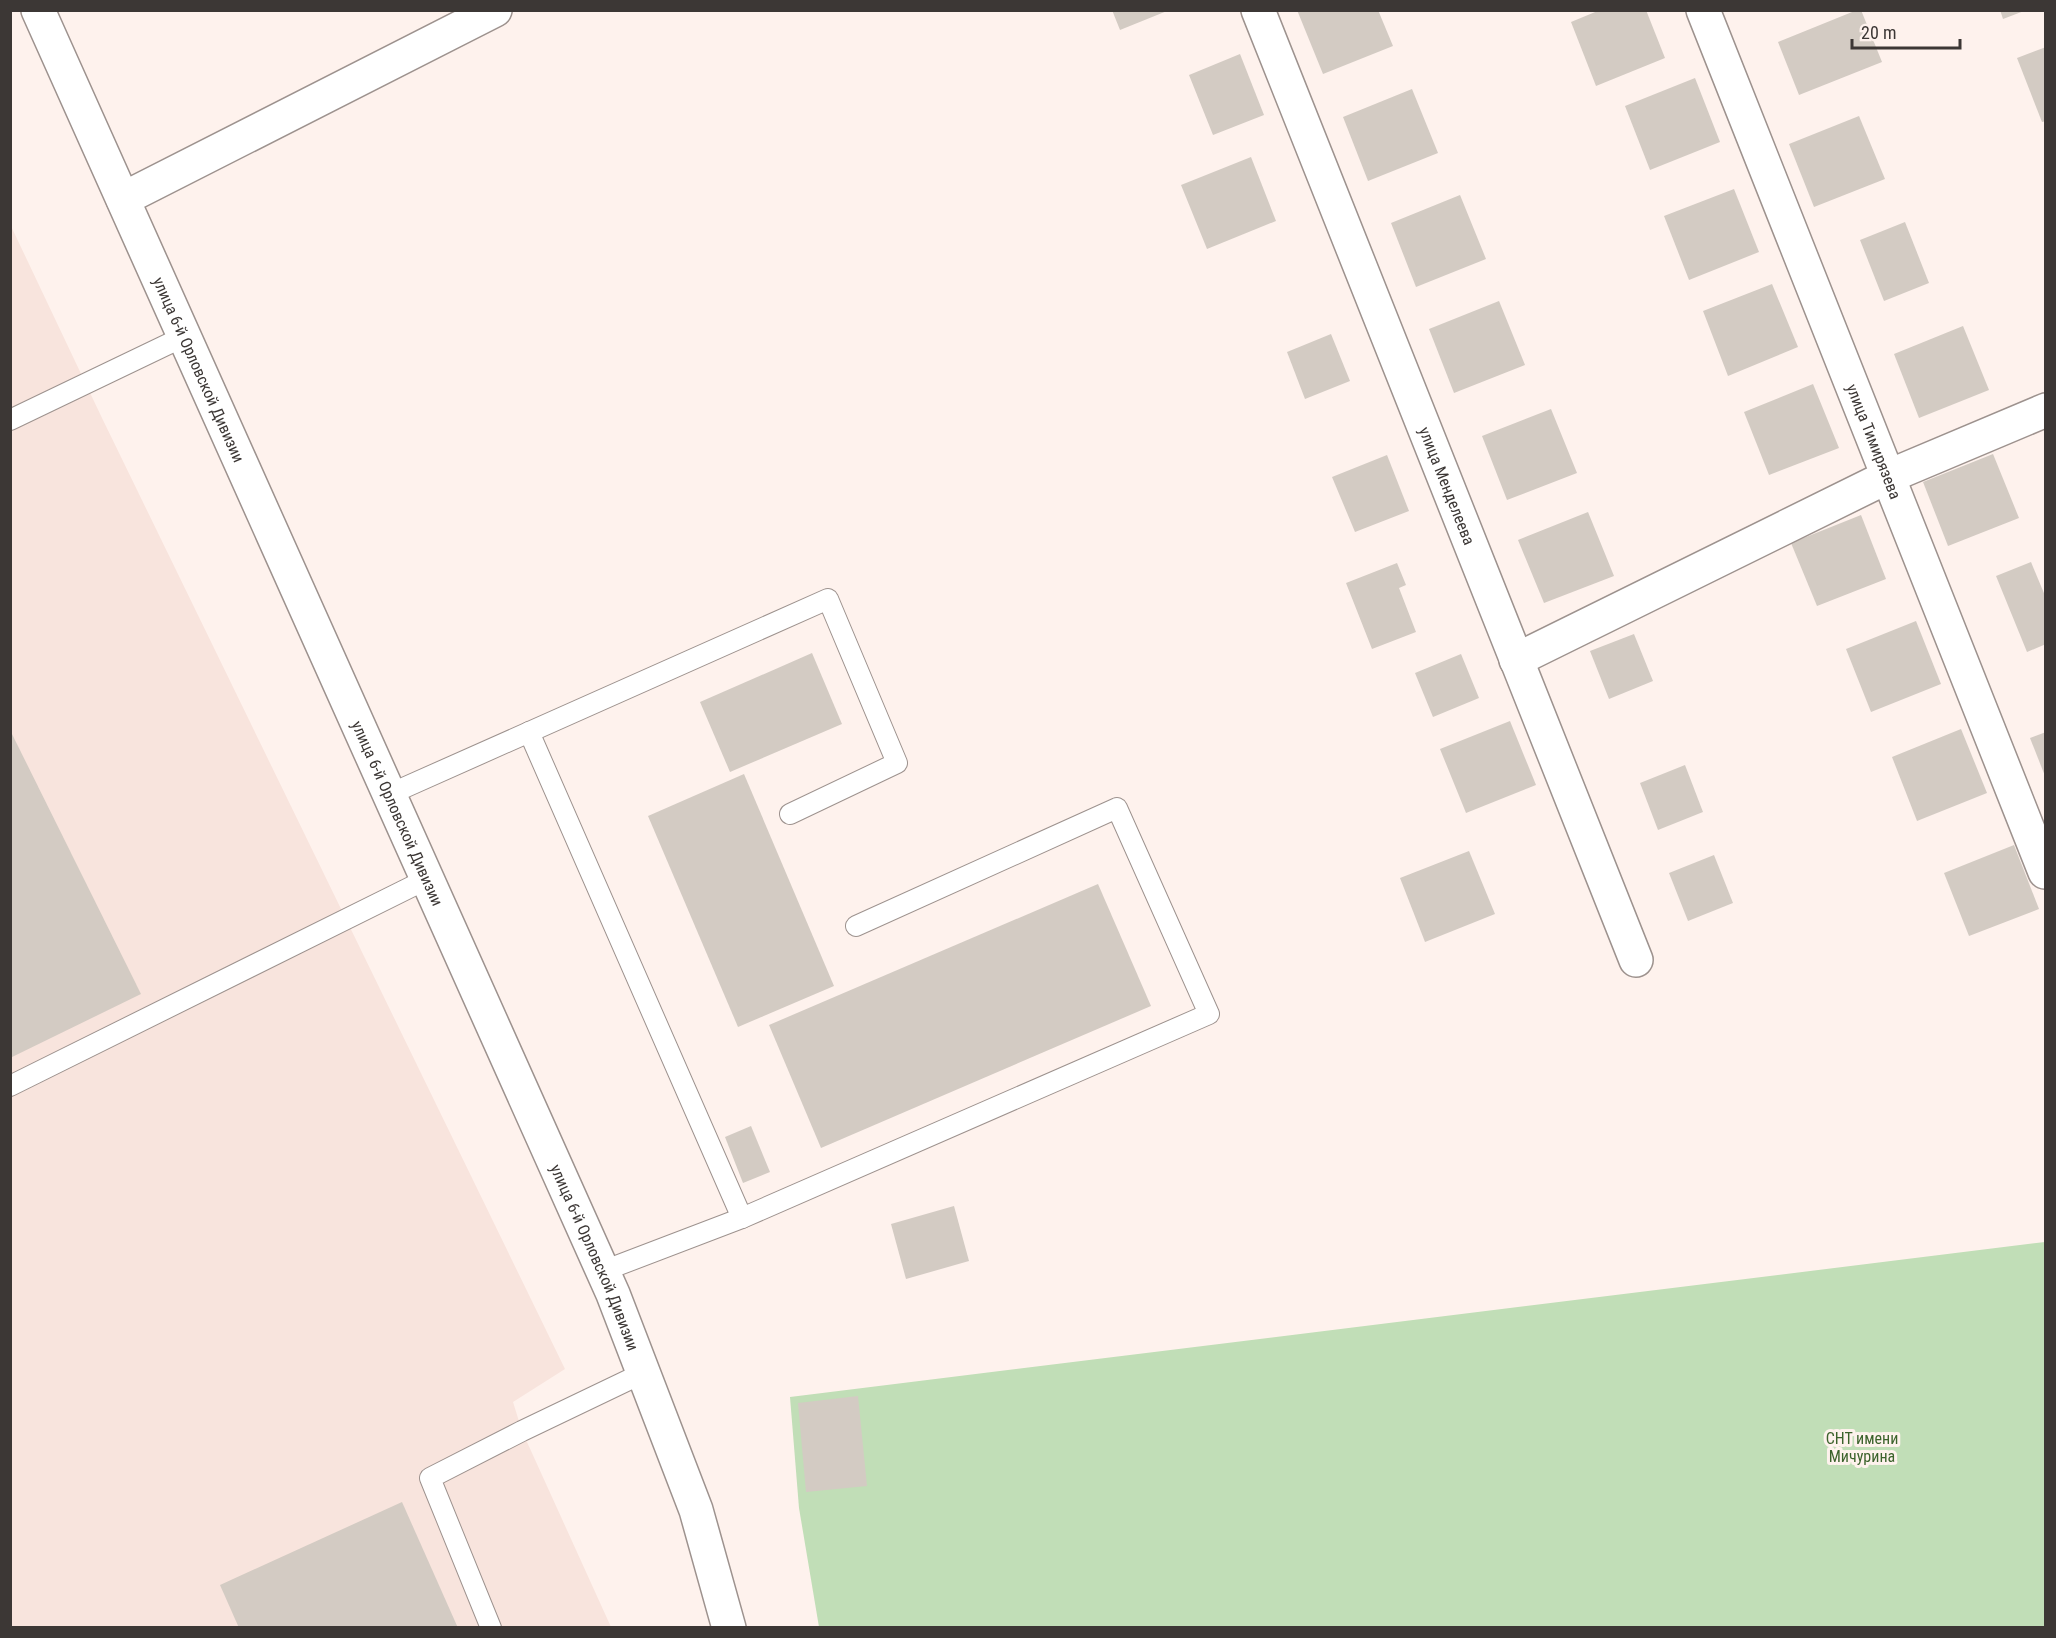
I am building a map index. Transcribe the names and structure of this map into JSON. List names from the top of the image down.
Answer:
{
  "streets": {
    "street": ["улица 6-й Орловской Дивизии", "улица Тимирязева", "улица Менделеева"]
  },
  "parks": ["СНТ имени Мичурина"],
  "scale_bar": "20 m"
}
